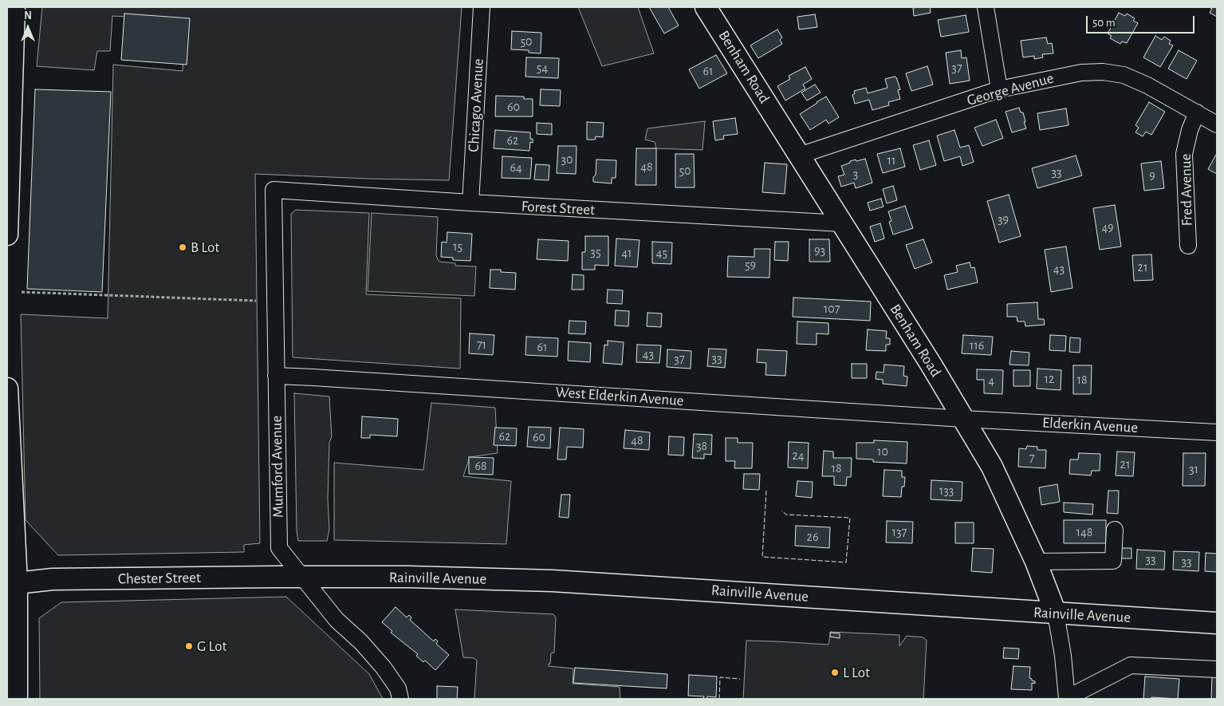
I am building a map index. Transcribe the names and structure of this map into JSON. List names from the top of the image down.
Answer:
{
  "streets": {
    "main road": ["Benham Road", "Chester Street", "Rainville Avenue"],
    "street": [
      "George Avenue",
      "Chicago Avenue",
      "Fred Avenue",
      "Forest Street",
      "West Elderkin Avenue",
      "Elderkin Avenue",
      "Mumford Avenue"
    ]
  },
  "crossings": [
    ["Benham Road", "George Avenue"],
    ["Benham Road", "Forest Street"],
    ["Benham Road", "West Elderkin Avenue"],
    ["Benham Road", "Elderkin Avenue"],
    ["Benham Road", "Rainville Avenue"],
    ["George Avenue", "Fred Avenue"],
    ["Chicago Avenue", "Forest Street"],
    ["Forest Street", "Mumford Avenue"],
    ["West Elderkin Avenue", "Elderkin Avenue"],
    ["West Elderkin Avenue", "Mumford Avenue"],
    ["Mumford Avenue", "Chester Street"],
    ["Mumford Avenue", "Rainville Avenue"],
    ["Chester Street", "Rainville Avenue"]
  ],
  "places": ["B Lot", "G Lot", "L Lot"],
  "house_numbers": [
    "50",
    "54",
    "37",
    "61",
    "60",
    "62",
    "30",
    "11",
    "48",
    "64",
    "50",
    "33",
    "3",
    "9",
    "39",
    "49",
    "15",
    "93",
    "35",
    "41",
    "45",
    "59",
    "21",
    "43",
    "107",
    "71",
    "116",
    "61",
    "43",
    "33",
    "37",
    "12",
    "18",
    "4",
    "62",
    "60",
    "48",
    "38",
    "10",
    "24",
    "7",
    "21",
    "68",
    "18",
    "31",
    "133",
    "137",
    "148",
    "26",
    "33",
    "33"
  ],
  "scale_bar": "50 m",
  "north": "top"
}
